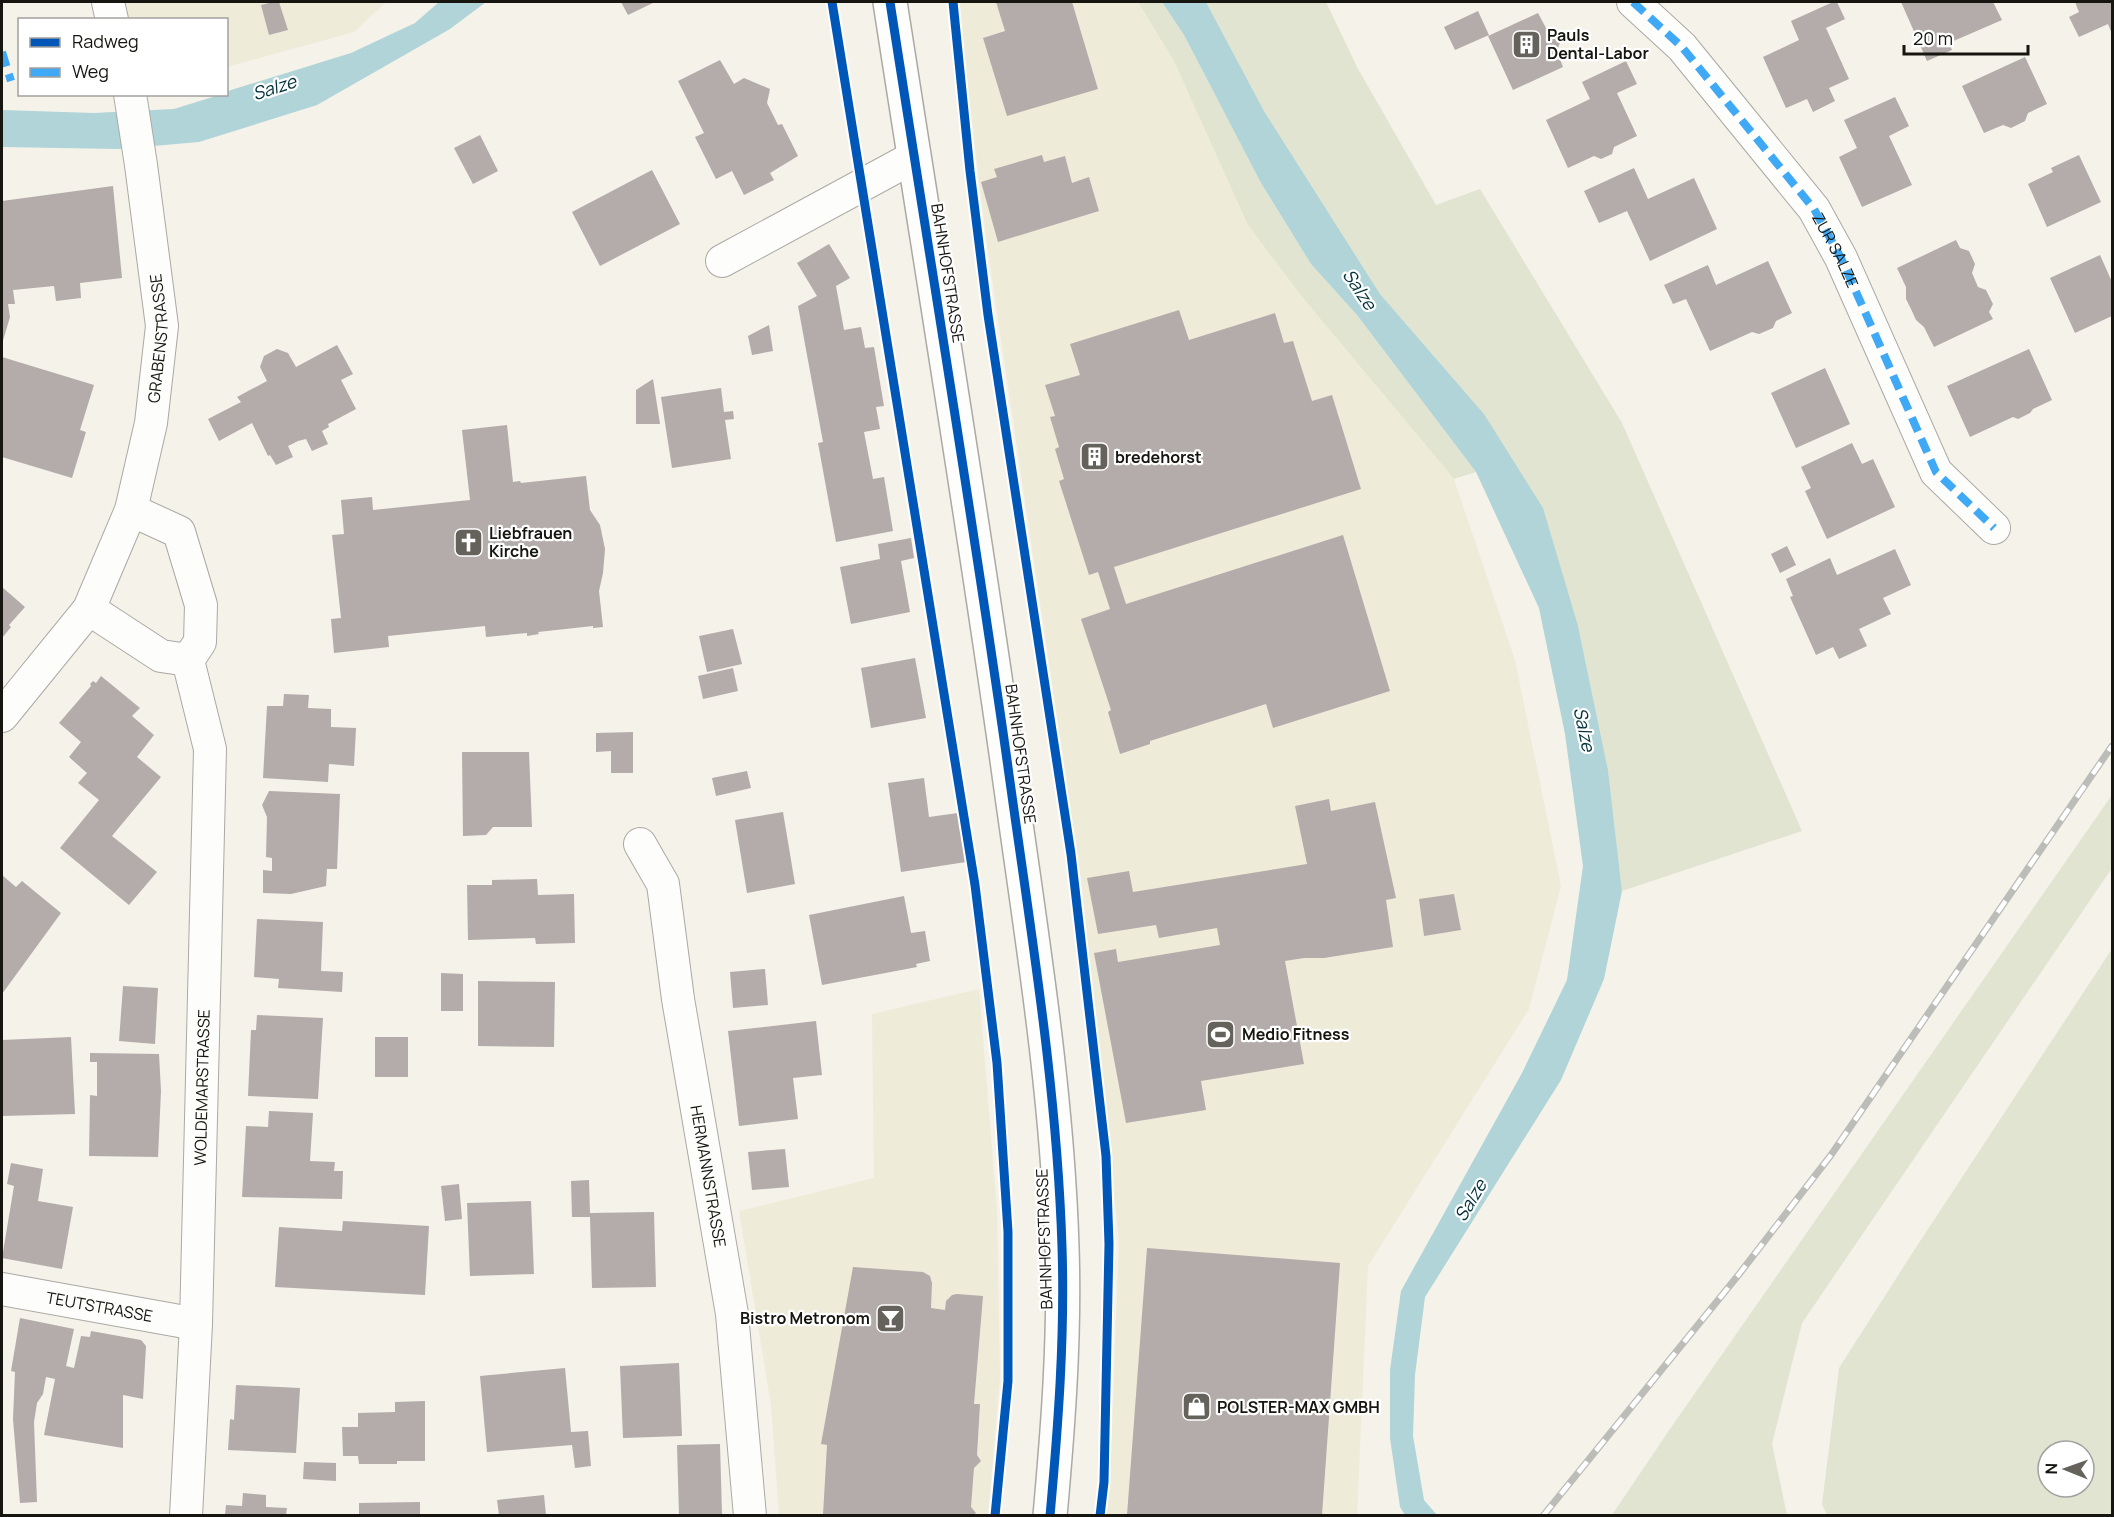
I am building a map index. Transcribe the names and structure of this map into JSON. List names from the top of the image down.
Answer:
{
  "streets": {
    "main road": ["BAHNHOFSTRASSE"],
    "street": [
      "ZUR SALZE",
      "GRABENSTRASSE",
      "WOLDEMARSTRASSE",
      "HERMANNSTRASSE",
      "TEUTSTRASSE"
    ]
  },
  "crossings": [
    ["WOLDEMARSTRASSE", "TEUTSTRASSE"]
  ],
  "water": ["Salze"],
  "places": {
    "building": ["Pauls Dental-Labor", "bredehorst"],
    "church": ["Liebfrauen Kirche"],
    "sports": ["Medio Fitness"],
    "bar": ["Bistro Metronom"],
    "shop": ["POLSTER-MAX GMBH"]
  },
  "legend": ["Radweg", "Weg"],
  "scale_bar": "20 m",
  "north": "left"
}
